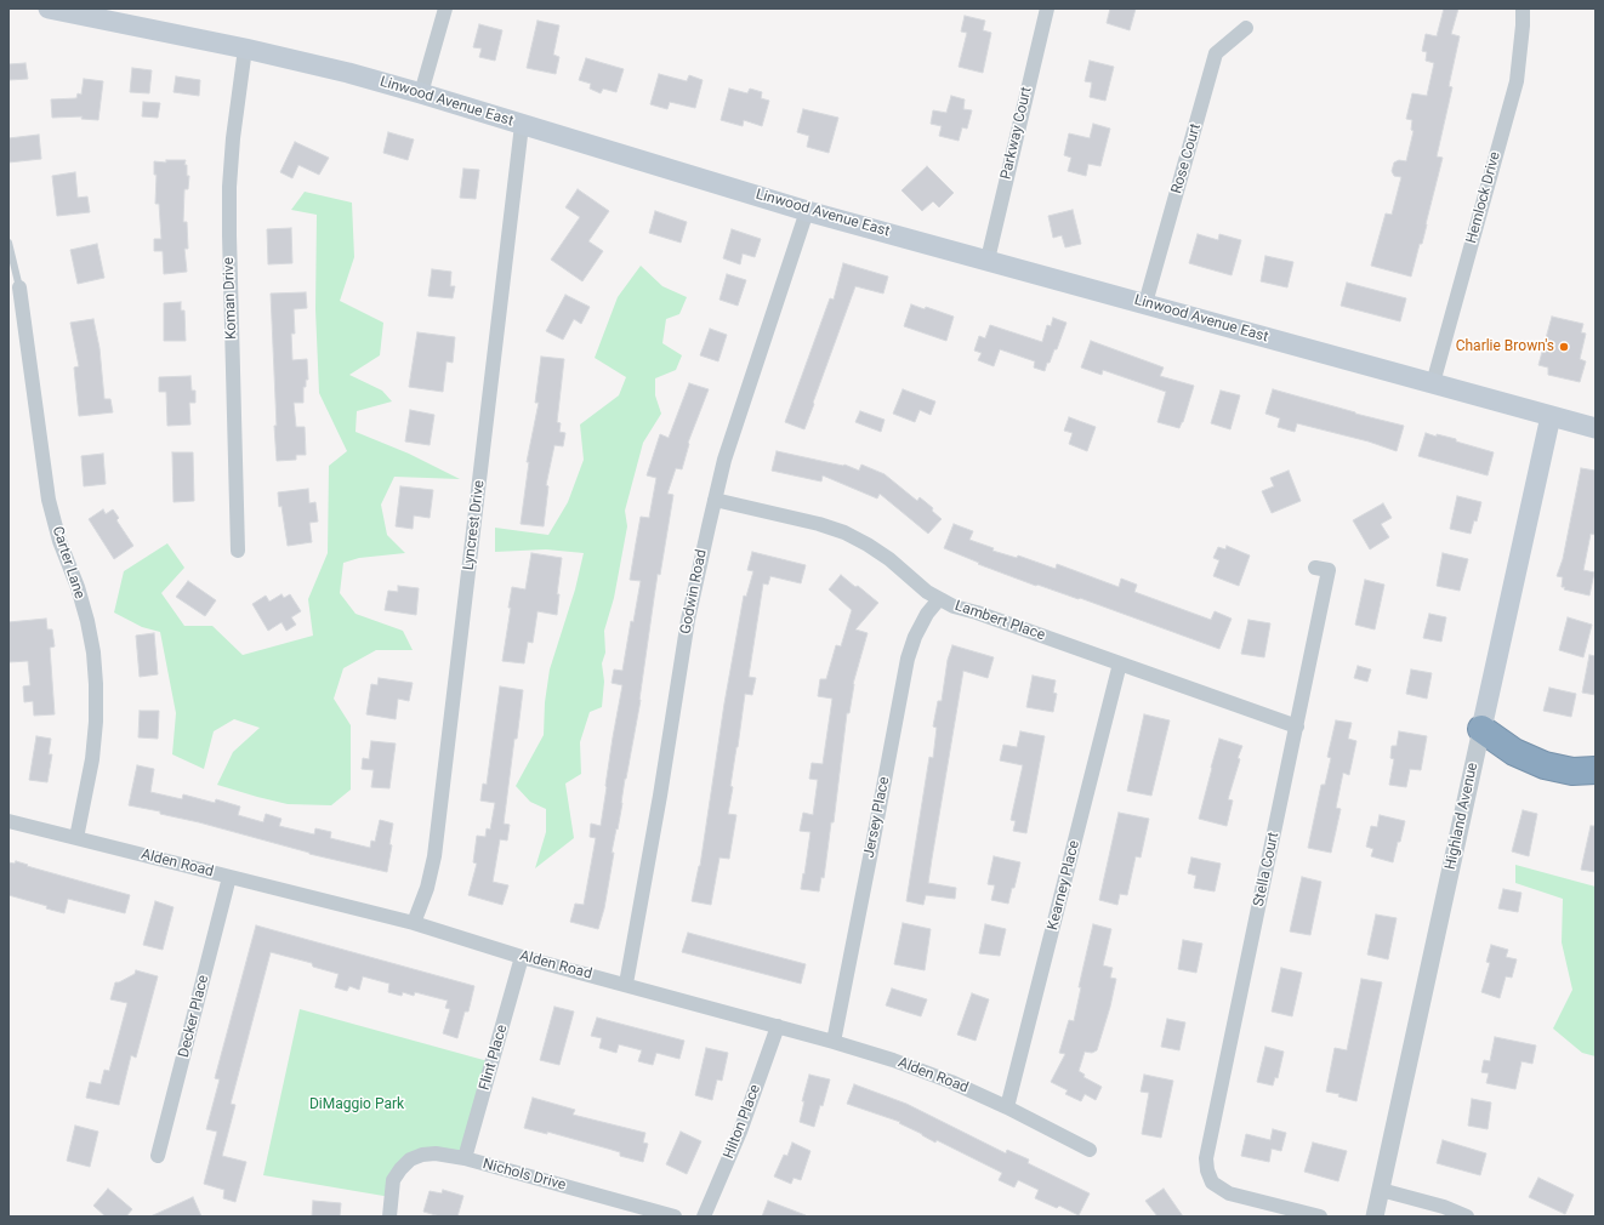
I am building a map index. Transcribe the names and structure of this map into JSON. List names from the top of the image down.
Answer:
{
  "streets": {
    "main road": ["Linwood Avenue East", "Highland Avenue"],
    "street": [
      "Parkway Court",
      "Rose Court",
      "Hemlock Drive",
      "Koman Drive",
      "Lyncrest Drive",
      "Carter Lane",
      "Godwin Road",
      "Lambert Place",
      "Jersey Place",
      "Alden Road",
      "Stella Court",
      "Kearney Place",
      "Decker Place",
      "Flint Place",
      "Hilton Place",
      "Nichols Drive"
    ]
  },
  "crossings": [
    ["Linwood Avenue East", "Parkway Court"],
    ["Linwood Avenue East", "Rose Court"],
    ["Linwood Avenue East", "Hemlock Drive"],
    ["Linwood Avenue East", "Koman Drive"],
    ["Linwood Avenue East", "Lyncrest Drive"],
    ["Linwood Avenue East", "Godwin Road"],
    ["Linwood Avenue East", "Highland Avenue"],
    ["Lyncrest Drive", "Alden Road"],
    ["Carter Lane", "Alden Road"],
    ["Godwin Road", "Lambert Place"],
    ["Godwin Road", "Alden Road"],
    ["Lambert Place", "Jersey Place"],
    ["Lambert Place", "Stella Court"],
    ["Lambert Place", "Kearney Place"],
    ["Jersey Place", "Alden Road"],
    ["Alden Road", "Kearney Place"],
    ["Alden Road", "Decker Place"],
    ["Alden Road", "Flint Place"],
    ["Alden Road", "Hilton Place"],
    ["Flint Place", "Nichols Drive"]
  ],
  "parks": ["DiMaggio Park"],
  "places": ["Charlie Brown's"]
}
